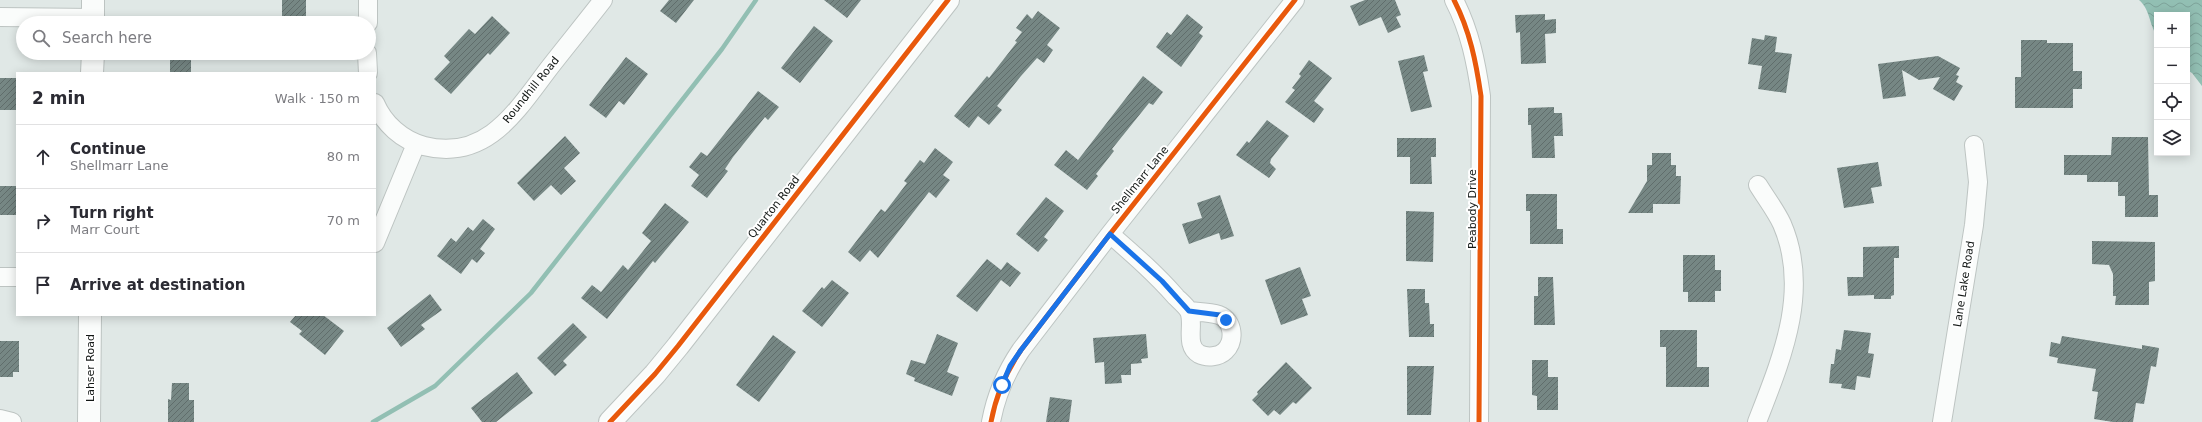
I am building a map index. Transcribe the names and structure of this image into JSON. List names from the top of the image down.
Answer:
{
  "streets": {
    "street": [
      "Roundhill Road",
      "Shellmarr Lane",
      "Quarton Road",
      "Peabody Drive",
      "Lane Lake Road",
      "Lahser Road"
    ]
  },
  "page": {
    "map_buttons": ["+", "−"],
    "search": "Search here",
    "heading": ["2 min", "Walk · 150 m"],
    "list": [
      ["Continue", "Shellmarr Lane", "80 m"],
      ["Turn right", "Marr Court", "70 m"],
      "Arrive at destination"
    ]
  }
}
